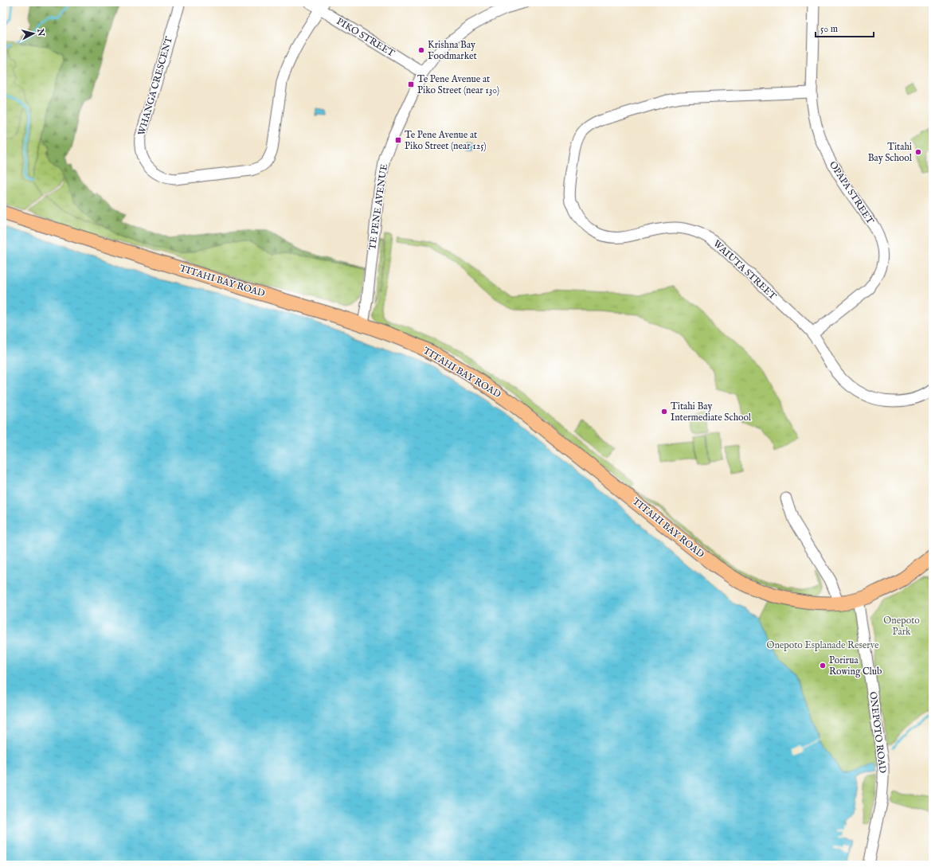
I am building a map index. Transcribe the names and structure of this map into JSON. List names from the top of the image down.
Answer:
{
  "streets": {
    "main road": ["TITAHI BAY ROAD"],
    "street": [
      "PIKO STREET",
      "WHANGA CRESCENT",
      "OPAPA STREET",
      "TE PENE AVENUE",
      "WAIUTA STREET",
      "ONEPOTO ROAD"
    ]
  },
  "crossings": [
    ["PIKO STREET", "WHANGA CRESCENT"],
    ["PIKO STREET", "TE PENE AVENUE"],
    ["OPAPA STREET", "WAIUTA STREET"],
    ["TE PENE AVENUE", "TITAHI BAY ROAD"],
    ["TITAHI BAY ROAD", "ONEPOTO ROAD"]
  ],
  "parks": ["Onepoto Park", "Onepoto Esplanade Reserve"],
  "places": {
    "other": [
      "Krishna Bay Foodmarket",
      "Titahi Bay School",
      "Titahi Bay Intermediate School",
      "Porirua Rowing Club"
    ],
    "transit": ["Te Pene Avenue at Piko Street (near 130)", "Te Pene Avenue at Piko Street (near 125)"]
  },
  "scale_bar": "50 m",
  "north": "right"
}
